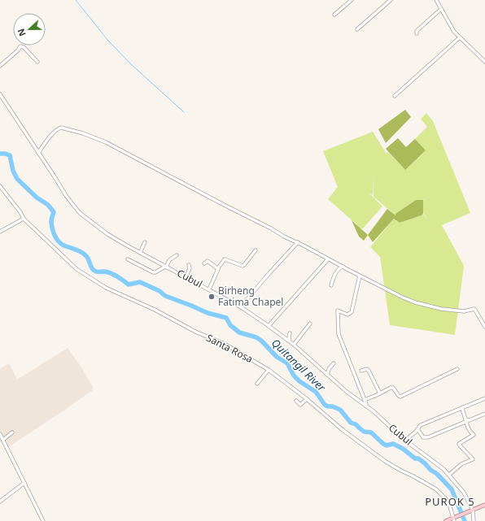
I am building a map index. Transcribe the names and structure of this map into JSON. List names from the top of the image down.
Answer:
{
  "streets": {
    "street": ["Cubul", "Santa Rosa"]
  },
  "districts": ["PUROK 5"],
  "water": ["Quitangil River"],
  "places": ["Birheng Fatima Chapel"],
  "north": "left"
}
